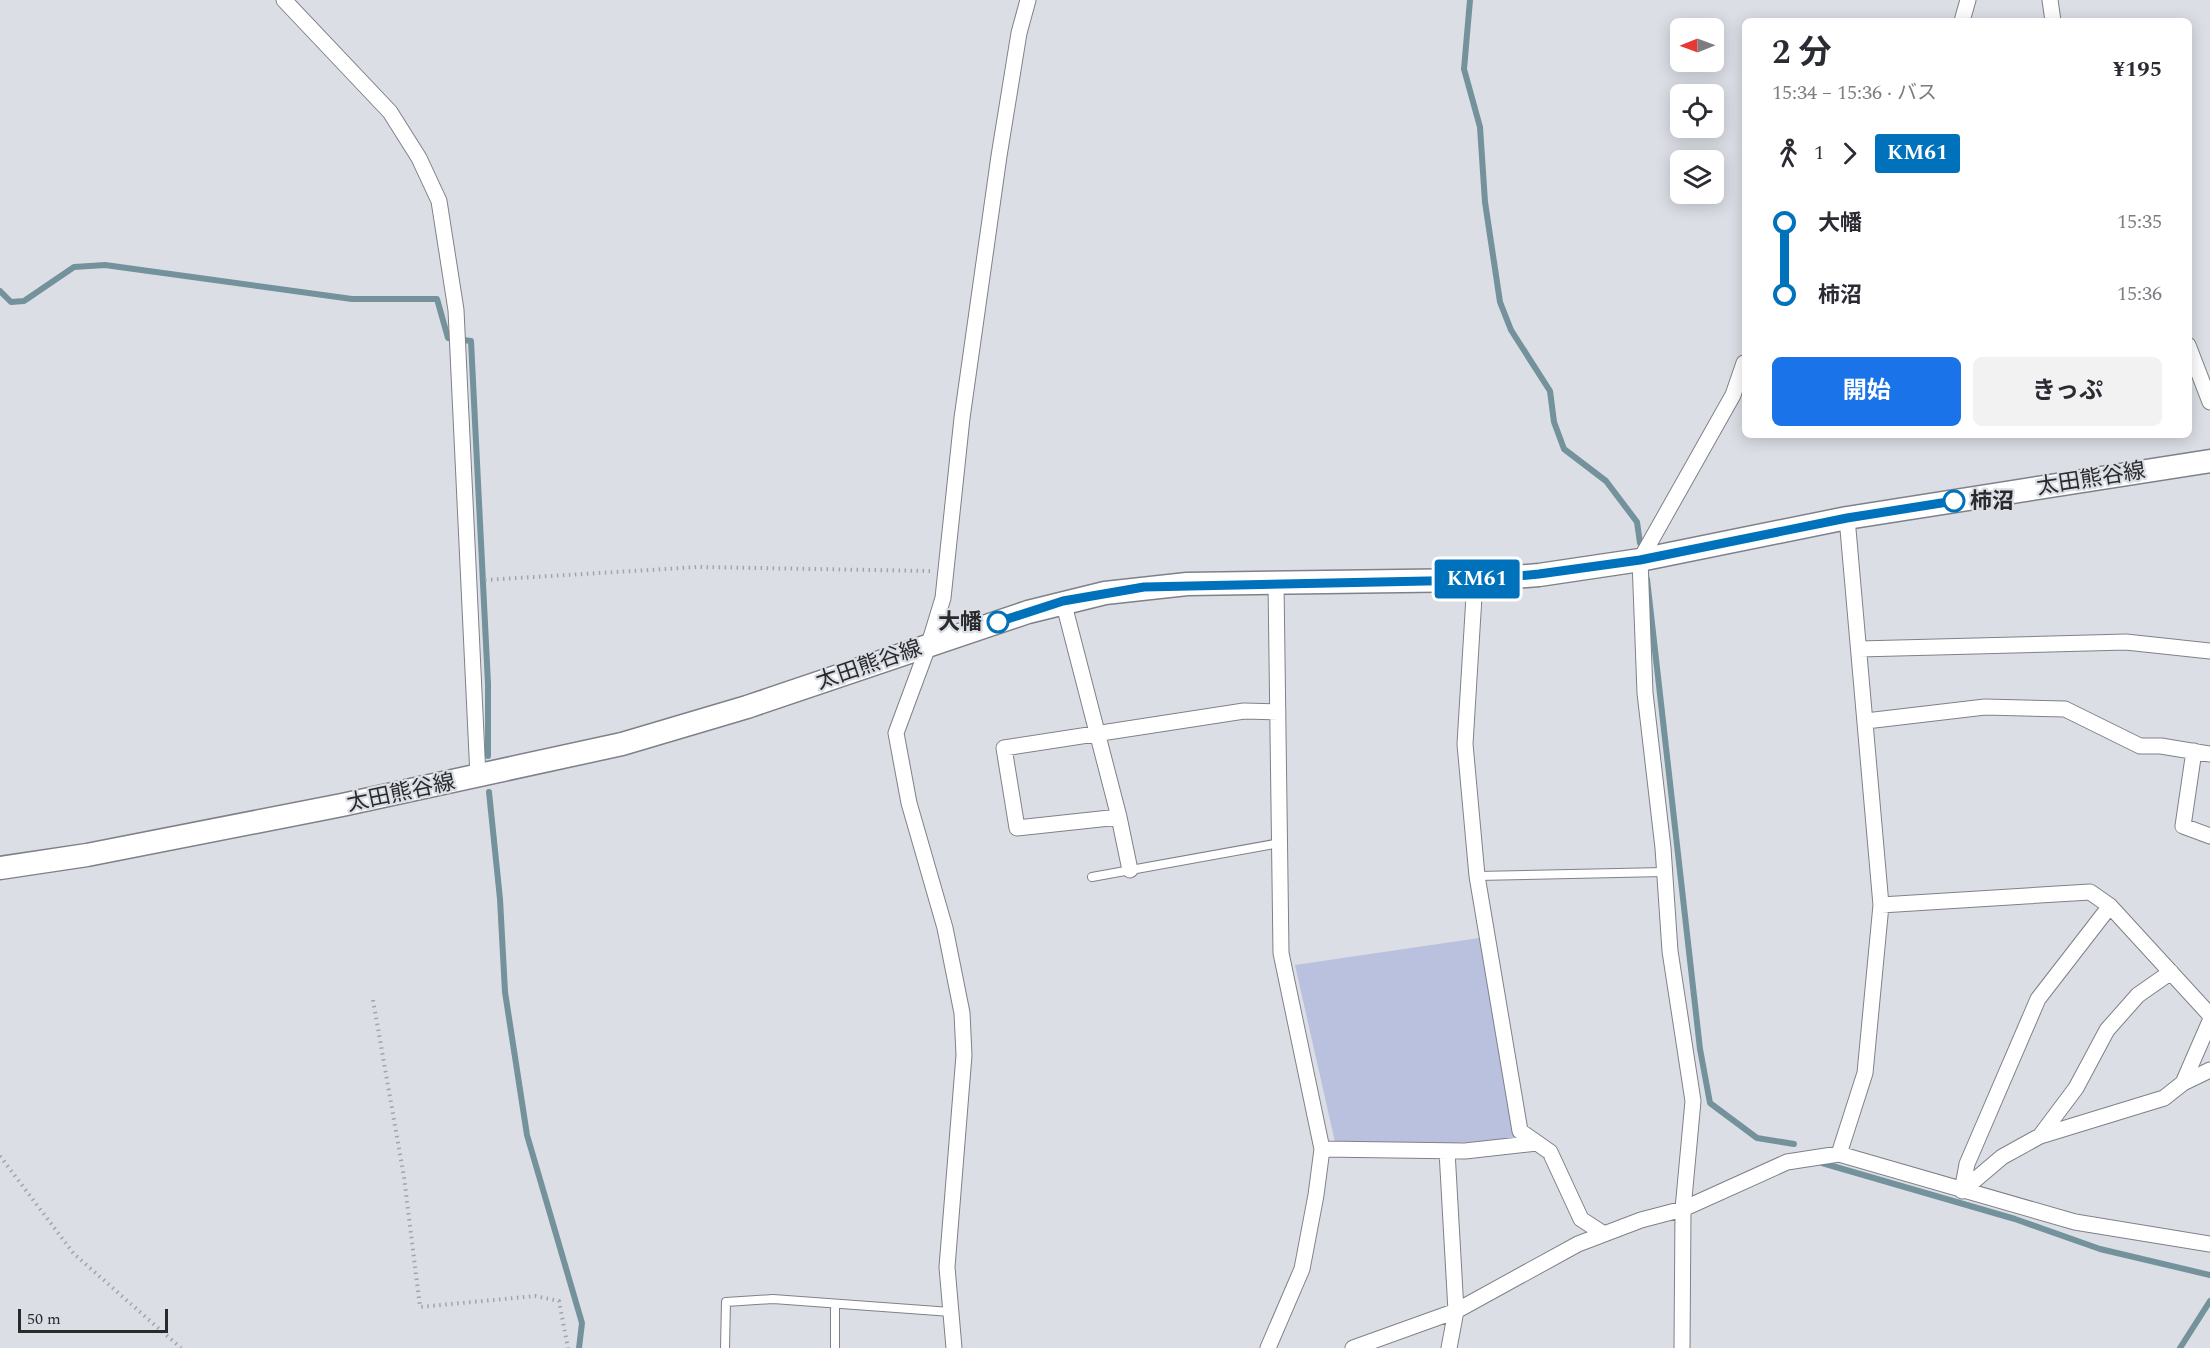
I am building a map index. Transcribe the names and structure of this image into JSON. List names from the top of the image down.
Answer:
{
  "streets": {
    "main road": ["太田熊谷線"]
  },
  "places": ["柿沼", "大幡"],
  "lines": ["bus line KM61"],
  "scale_bar": "50 m",
  "north": "left",
  "page": {
    "on_map": "KM61",
    "heading": ["2 分", "15:34 – 15:36 · バス", "¥195"],
    "legs": ["1", "KM61"],
    "list": [
      {
        "name": "大幡",
        "value": "15:35"
      },
      {
        "name": "柿沼",
        "value": "15:36"
      }
    ],
    "buttons": ["開始", "きっぷ"],
    "scale": "50 m"
  }
}
